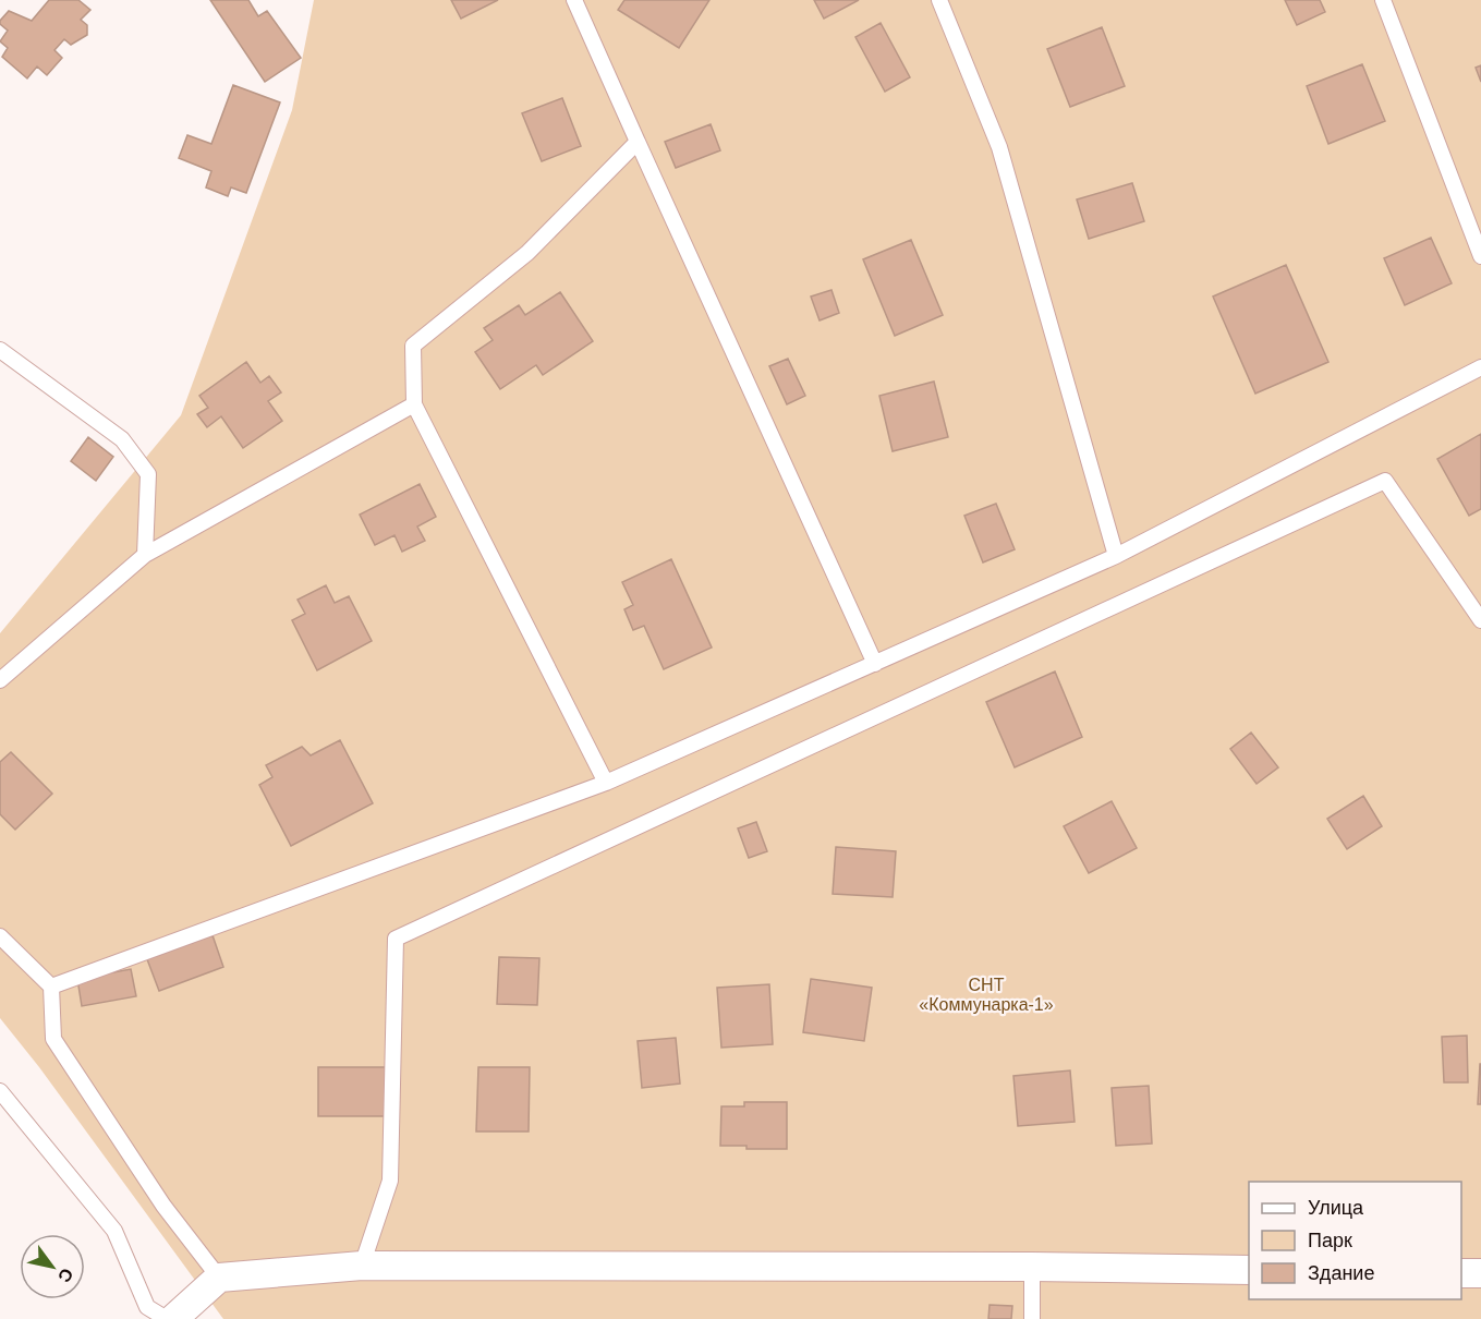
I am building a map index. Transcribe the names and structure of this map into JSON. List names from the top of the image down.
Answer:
{
  "parks": ["СНТ «Коммунарка-1»"],
  "legend": ["Улица", "Парк", "Здание"],
  "north": "bottom right"
}
